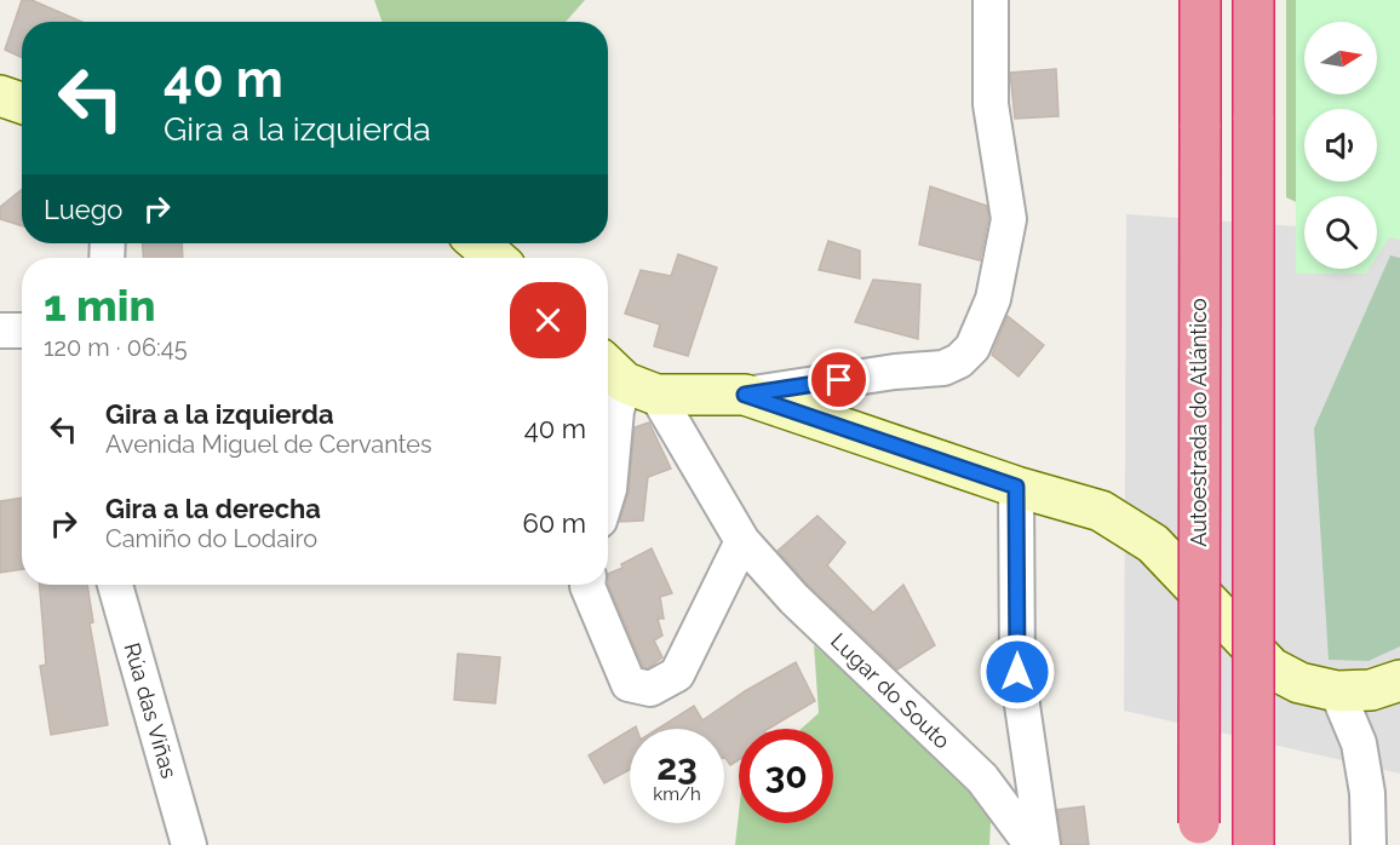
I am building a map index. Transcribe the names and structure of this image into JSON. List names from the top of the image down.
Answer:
{
  "streets": {
    "highway": ["Autoestrada do Atlántico"],
    "street": ["Lugar do Souto", "Rúa das Viñas"]
  },
  "north": "right",
  "page": {
    "turn": ["40 m", "Gira a la izquierda"],
    "then": "Luego",
    "heading": ["1 min", "120 m · 06:45"],
    "list": [
      {
        "name": "Gira a la izquierda",
        "note": "Avenida Miguel de Cervantes",
        "value": "40 m"
      },
      {
        "name": "Gira a la derecha",
        "note": "Camiño do Lodairo",
        "value": "60 m"
      }
    ],
    "speed": "23 km/h",
    "limit": "30"
  }
}
